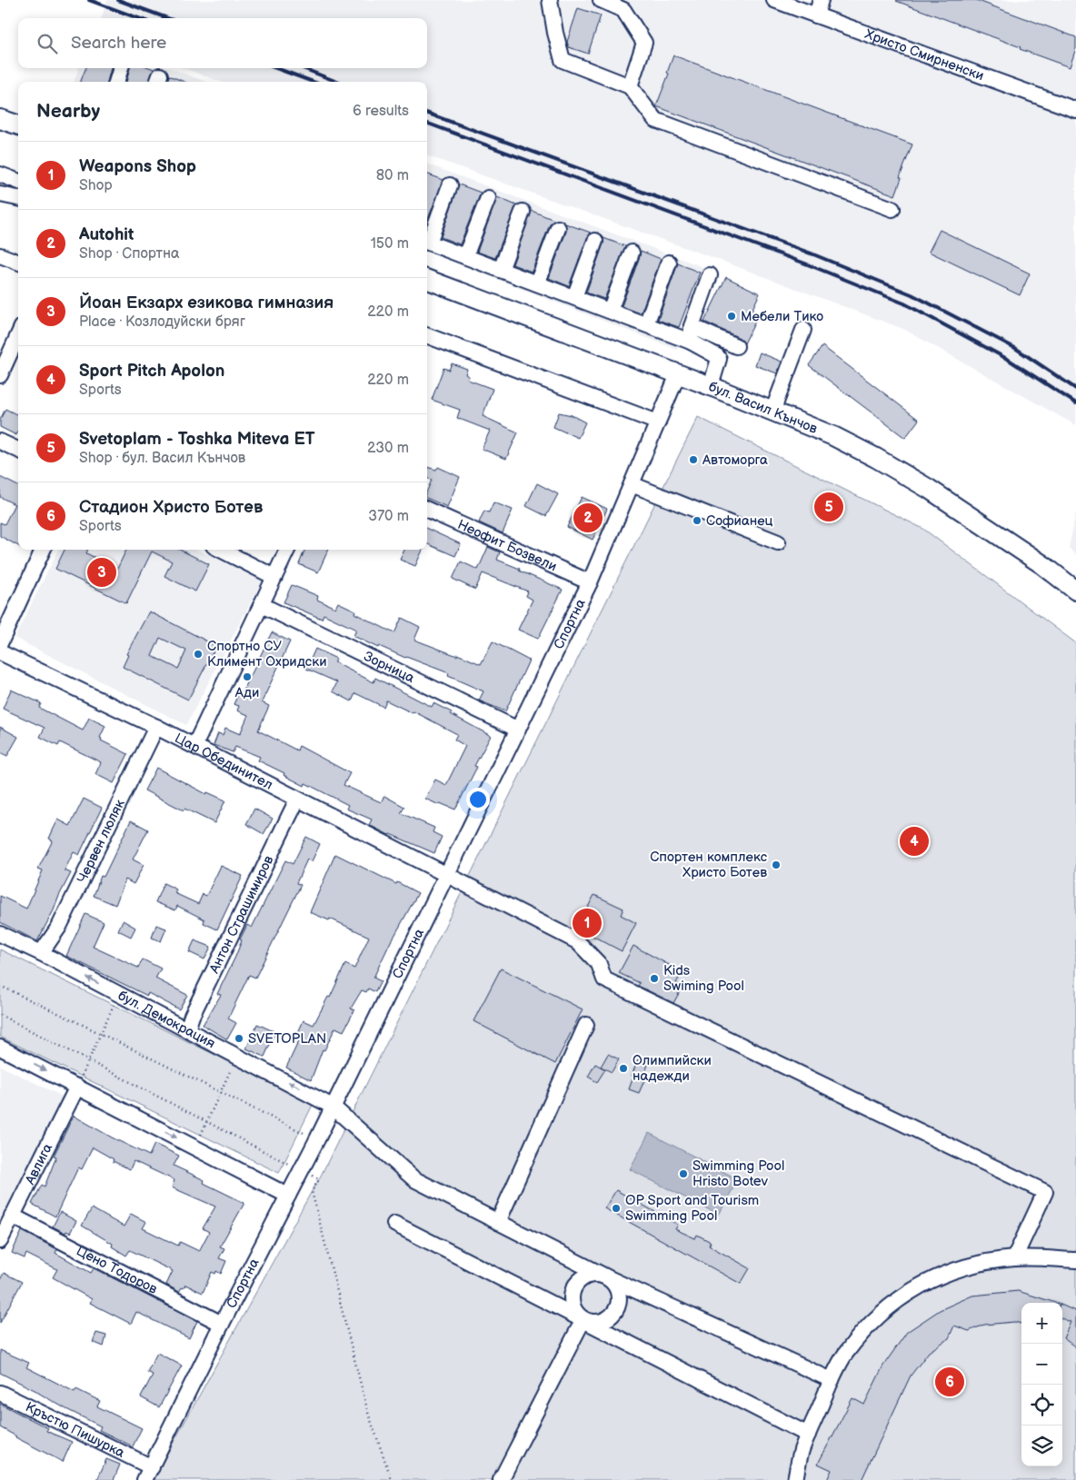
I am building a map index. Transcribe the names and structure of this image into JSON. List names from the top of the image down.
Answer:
{
  "streets": {
    "main road": ["бул. Васил Кънчов"],
    "street": [
      "Христо Смирненски",
      "Неофит Бозвели",
      "Спортна",
      "Зорница",
      "Цар Обединител",
      "Червен люляк",
      "Антон Страшимиров",
      "бул. Демокрация",
      "Авлига",
      "Цено Тодоров",
      "Кръстю Пишурка"
    ]
  },
  "crossings": [
    ["бул. Васил Кънчов", "Спортна"],
    ["Неофит Бозвели", "Спортна"],
    ["Спортна", "Зорница"],
    ["Спортна", "Цар Обединител"],
    ["Спортна", "бул. Демокрация"],
    ["Спортна", "Цено Тодоров"],
    ["Спортна", "Кръстю Пишурка"],
    ["Цар Обединител", "Червен люляк"],
    ["Цар Обединител", "Антон Страшимиров"],
    ["Червен люляк", "бул. Демокрация"],
    ["Антон Страшимиров", "бул. Демокрация"],
    ["Авлига", "Цено Тодоров"]
  ],
  "places": [
    "Мебели Тико",
    "Автоморга",
    "Софианец",
    "Спортно СУ Климент Охридски",
    "Ади",
    "Спортен комплекс Христо Ботев",
    "Kids Swiming Pool",
    "SVETOPLAN",
    "Олимпийски надежди",
    "Swimming Pool Hristo Botev",
    "OP Sport and Tourism Swimming Pool"
  ],
  "page": {
    "search": "Search here",
    "heading": ["Nearby", "6 results"],
    "list": [
      {
        "mark": "1",
        "name": "Weapons Shop",
        "note": "Shop",
        "value": "80 m"
      },
      {
        "mark": "2",
        "name": "Autohit",
        "note": "Shop · Спортна",
        "value": "150 m"
      },
      {
        "mark": "3",
        "name": "Йоан Екзарх езикова гимназия",
        "note": "Place · Козлодуйски бряг",
        "value": "220 m"
      },
      {
        "mark": "4",
        "name": "Sport Pitch Apolon",
        "note": "Sports",
        "value": "220 m"
      },
      {
        "mark": "5",
        "name": "Svetoplam - Toshka Miteva ET",
        "note": "Shop · бул. Васил Кънчов",
        "value": "230 m"
      },
      {
        "mark": "6",
        "name": "Стадион Христо Ботев",
        "note": "Sports",
        "value": "370 m"
      }
    ],
    "pins": [
      "5",
      "2",
      "3",
      "4",
      "1",
      "6"
    ],
    "map_buttons": ["+", "−"]
  }
}
